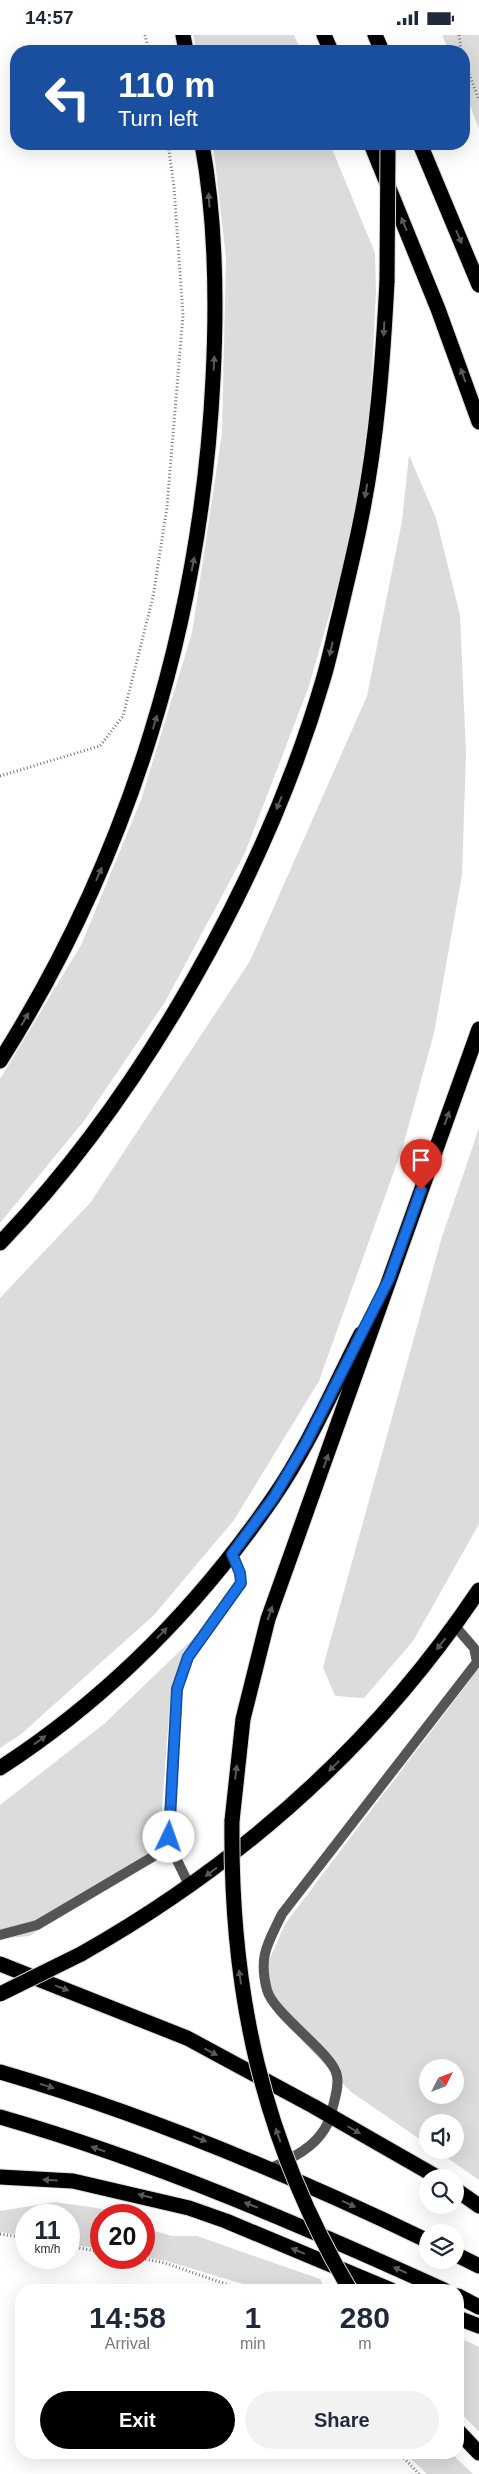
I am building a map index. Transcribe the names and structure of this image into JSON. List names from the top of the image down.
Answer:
{
  "north": "top right",
  "page": {
    "status": "14:57",
    "turn": ["110 m", "Turn left"],
    "speed": "11 km/h",
    "limit": "20",
    "eta": [
      "14:58",
      "Arrival",
      "1",
      "min",
      "280",
      "m"
    ],
    "buttons": ["Exit", "Share"]
  }
}
